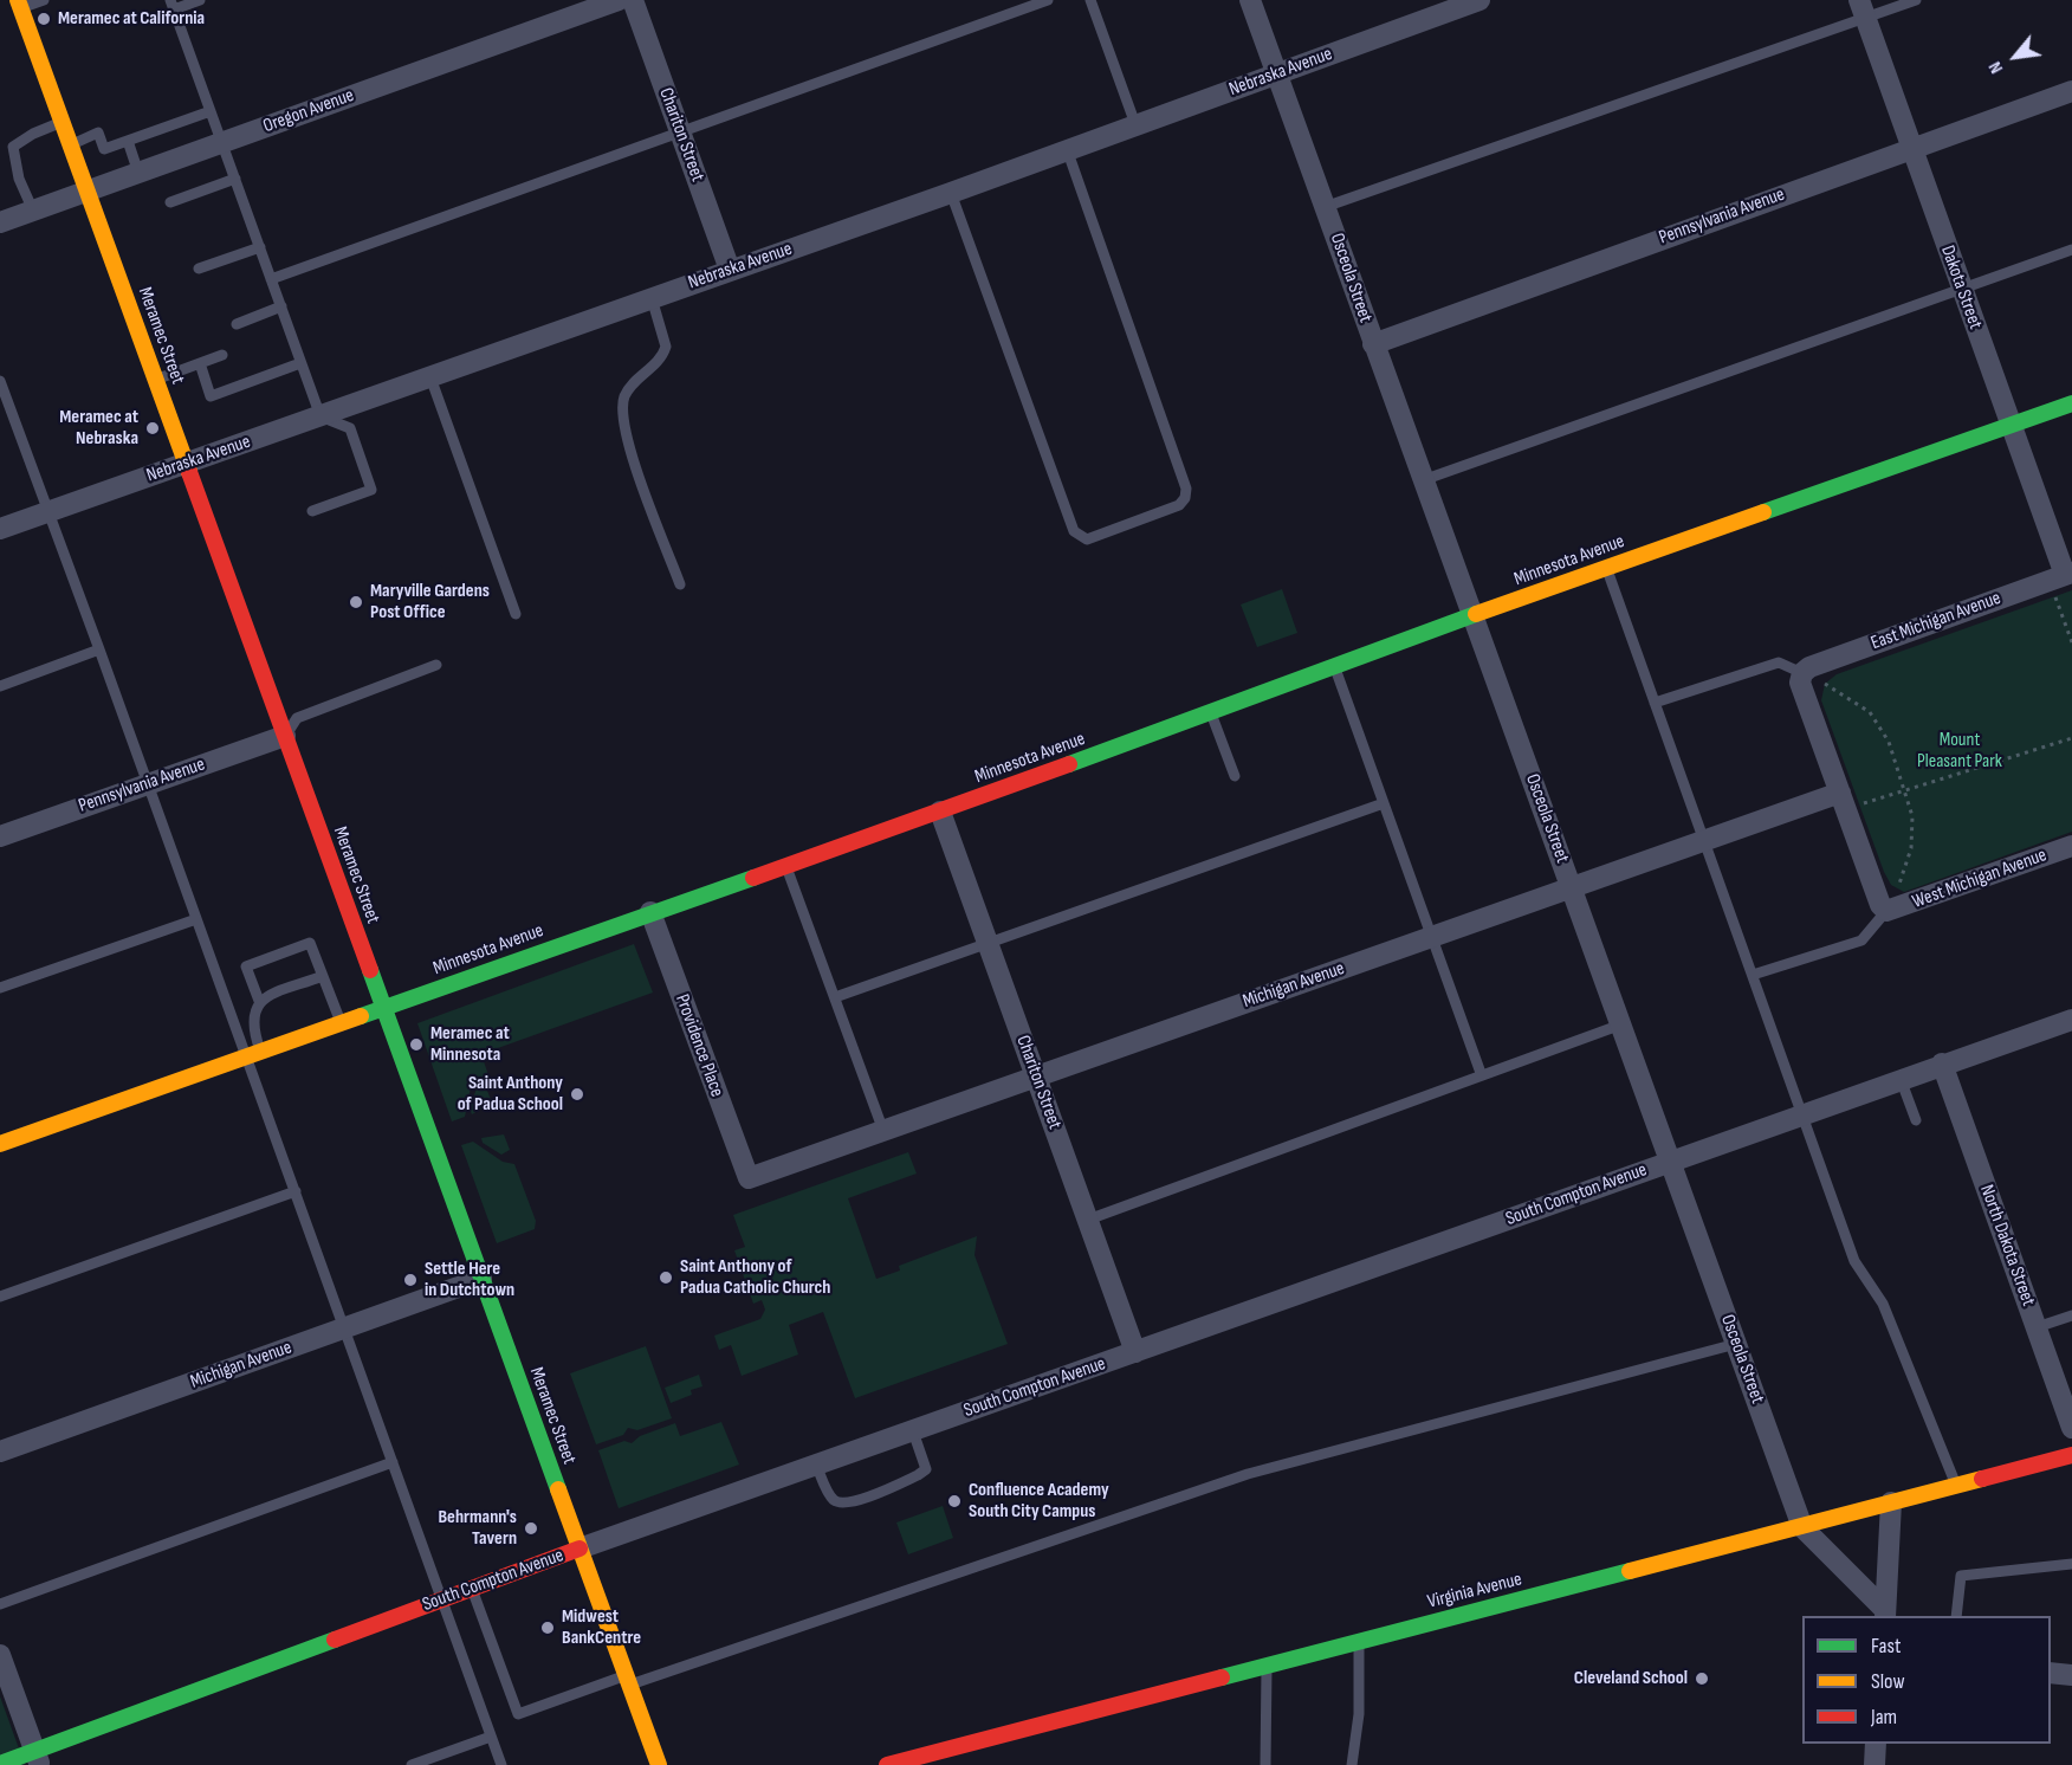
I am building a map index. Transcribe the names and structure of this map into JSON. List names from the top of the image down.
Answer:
{
  "streets": {
    "street": [
      "Nebraska Avenue",
      "Oregon Avenue",
      "Chariton Street",
      "Pennsylvania Avenue",
      "Osceola Street",
      "Dakota Street",
      "Meramec Street",
      "Minnesota Avenue",
      "East Michigan Avenue",
      "West Michigan Avenue",
      "Michigan Avenue",
      "Providence Place",
      "South Compton Avenue",
      "North Dakota Street",
      "Virginia Avenue"
    ]
  },
  "crossings": [
    ["Nebraska Avenue", "Chariton Street"],
    ["Nebraska Avenue", "Osceola Street"],
    ["Nebraska Avenue", "Meramec Street"],
    ["Oregon Avenue", "Meramec Street"],
    ["Chariton Street", "Minnesota Avenue"],
    ["Chariton Street", "Michigan Avenue"],
    ["Chariton Street", "South Compton Avenue"],
    ["Pennsylvania Avenue", "Osceola Street"],
    ["Pennsylvania Avenue", "Dakota Street"],
    ["Pennsylvania Avenue", "Meramec Street"],
    ["Osceola Street", "Minnesota Avenue"],
    ["Osceola Street", "Michigan Avenue"],
    ["Osceola Street", "South Compton Avenue"],
    ["Osceola Street", "Virginia Avenue"],
    ["Dakota Street", "Minnesota Avenue"],
    ["Dakota Street", "East Michigan Avenue"],
    ["Meramec Street", "Minnesota Avenue"],
    ["Meramec Street", "Michigan Avenue"],
    ["Meramec Street", "South Compton Avenue"],
    ["Minnesota Avenue", "Providence Place"],
    ["Michigan Avenue", "Providence Place"],
    ["South Compton Avenue", "North Dakota Street"]
  ],
  "parks": ["Mount Pleasant Park"],
  "places": [
    "Meramec at California",
    "Meramec at Nebraska",
    "Maryville Gardens Post Office",
    "Meramec at Minnesota",
    "Saint Anthony of Padua School",
    "Saint Anthony of Padua Catholic Church",
    "Settle Here in Dutchtown",
    "Confluence Academy South City Campus",
    "Behrmann's Tavern",
    "Midwest BankCentre",
    "Cleveland School"
  ],
  "legend": ["Fast", "Slow", "Jam"],
  "north": "bottom left"
}
